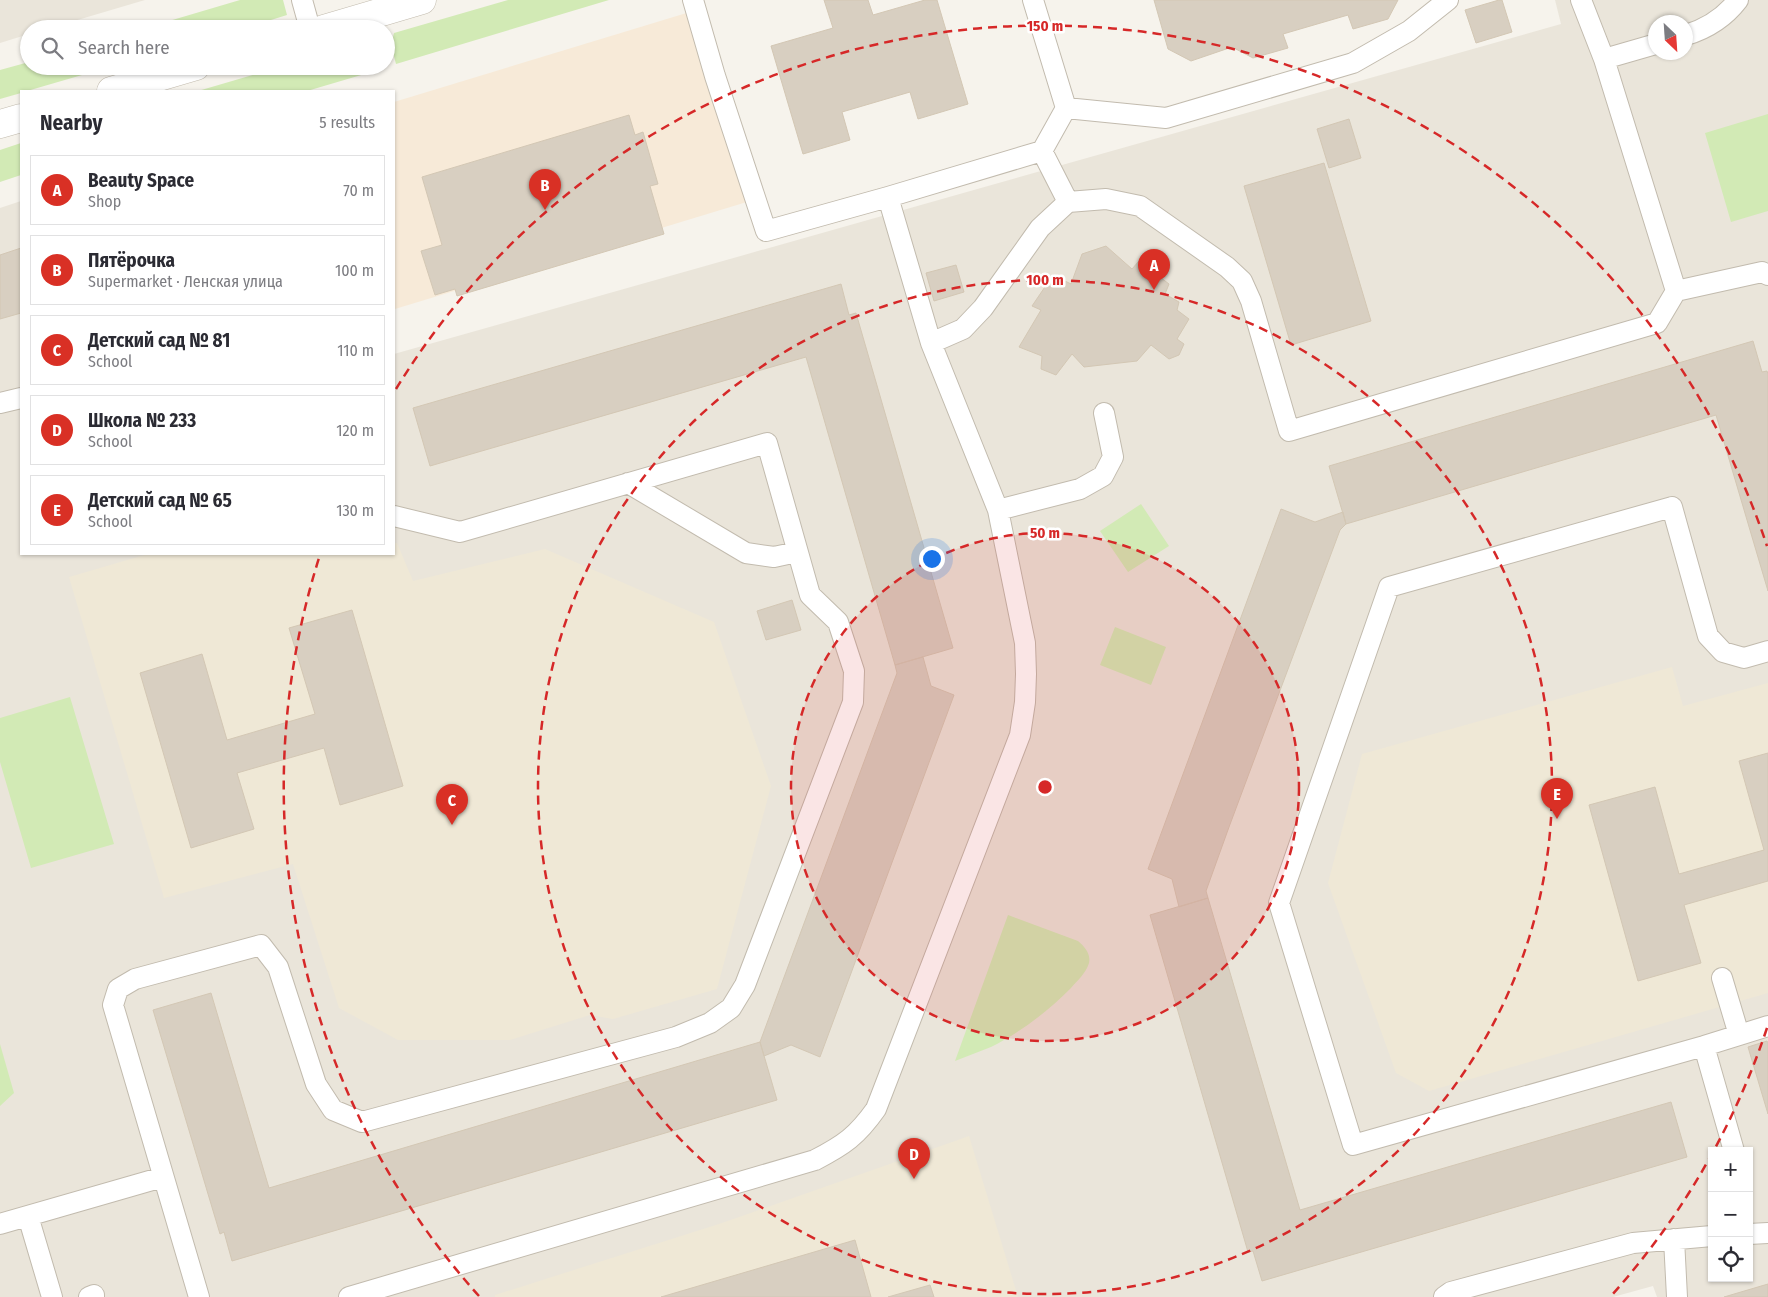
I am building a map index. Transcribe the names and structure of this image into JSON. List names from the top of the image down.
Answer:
{
  "north": "bottom right",
  "page": {
    "search": "Search here",
    "heading": ["Nearby", "5 results"],
    "list": [
      {
        "mark": "A",
        "name": "Beauty Space",
        "note": "Shop",
        "value": "70 m"
      },
      {
        "mark": "B",
        "name": "Пятёрочка",
        "note": "Supermarket · Ленская улица",
        "value": "100 m"
      },
      {
        "mark": "C",
        "name": "Детский сад № 81",
        "note": "School",
        "value": "110 m"
      },
      {
        "mark": "D",
        "name": "Школа № 233",
        "note": "School",
        "value": "120 m"
      },
      {
        "mark": "E",
        "name": "Детский сад № 65",
        "note": "School",
        "value": "130 m"
      }
    ],
    "pins": [
      "B",
      "A",
      "E",
      "C",
      "D"
    ],
    "map_buttons": ["+", "−"]
  },
  "rings": ["150 m", "100 m", "50 m"]
}
